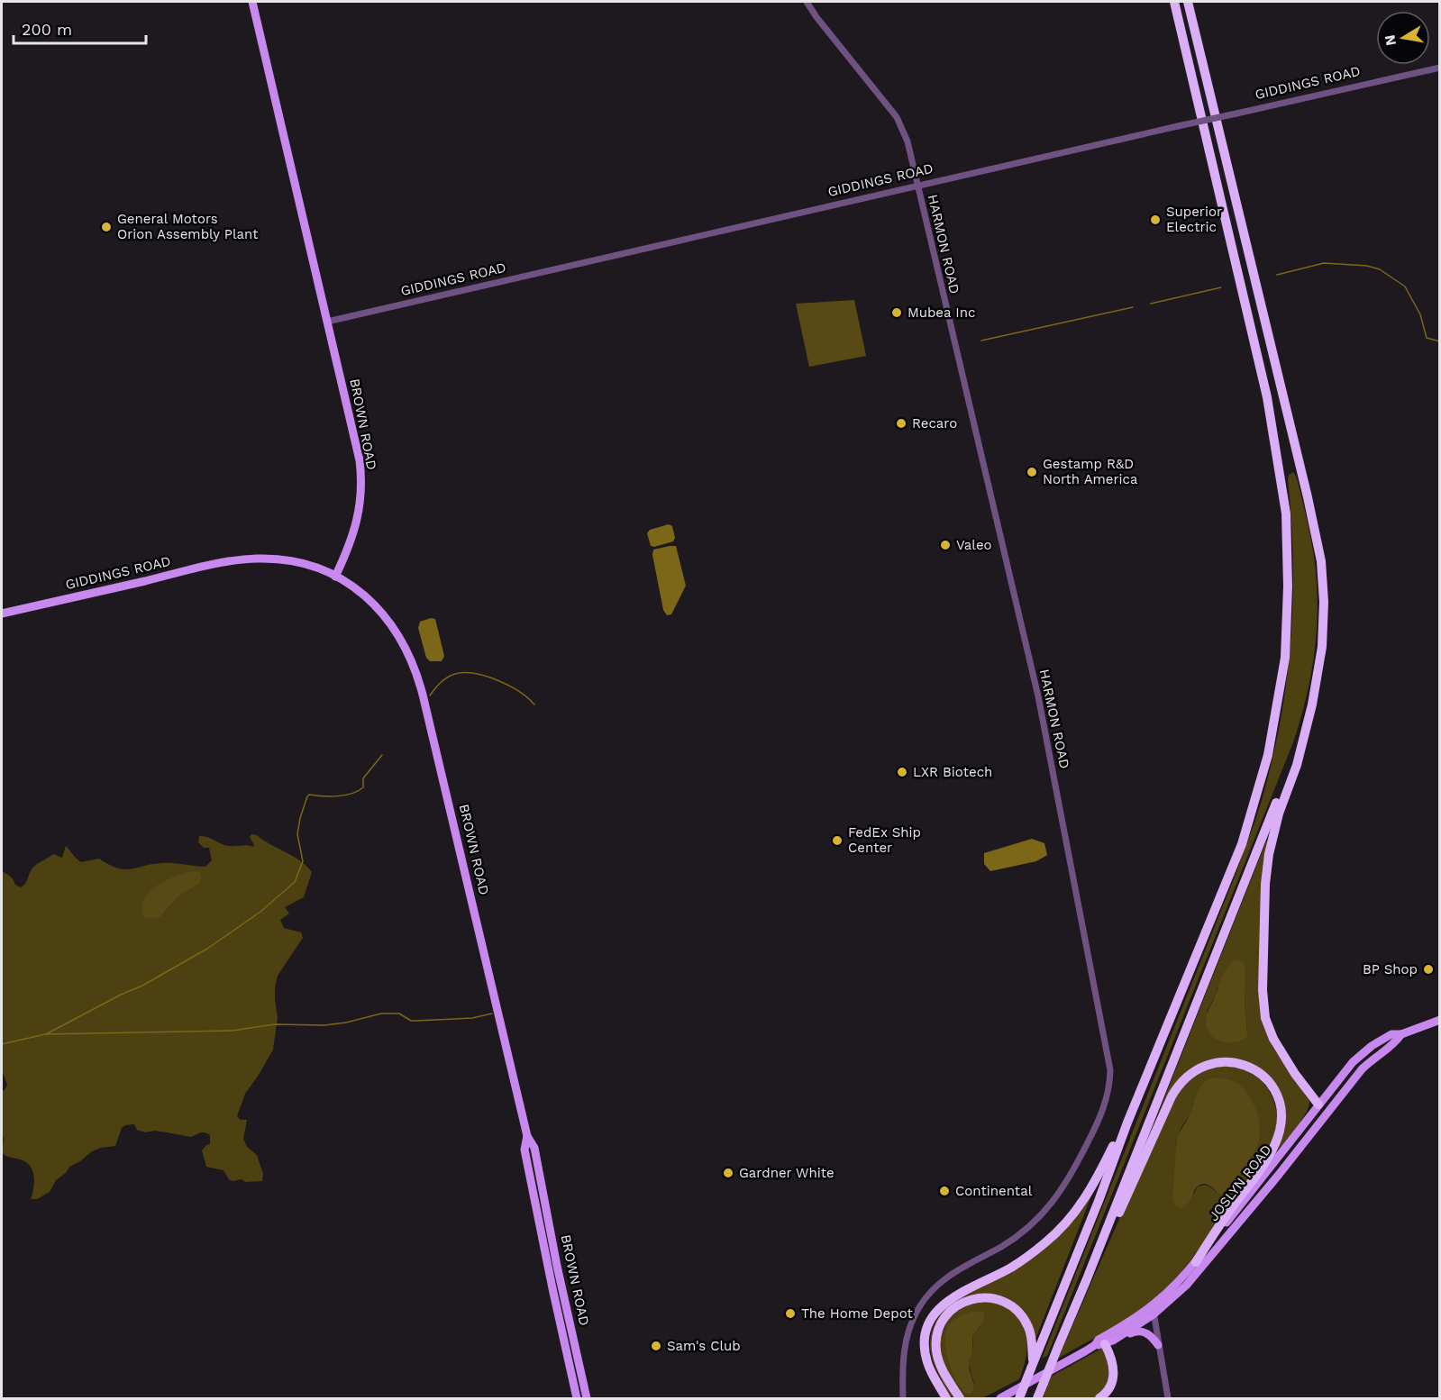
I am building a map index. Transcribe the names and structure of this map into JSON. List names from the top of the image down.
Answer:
{
  "streets": {
    "main road": ["GIDDINGS ROAD", "BROWN ROAD", "JOSLYN ROAD"],
    "street": ["HARMON ROAD"]
  },
  "crossings": [
    ["GIDDINGS ROAD", "HARMON ROAD"],
    ["GIDDINGS ROAD", "BROWN ROAD"]
  ],
  "places": [
    "Superior Electric",
    "General Motors Orion Assembly Plant",
    "Mubea Inc",
    "Recaro",
    "Gestamp R&D North America",
    "Valeo",
    "LXR Biotech",
    "FedEx Ship Center",
    "BP Shop",
    "Gardner White",
    "Continental",
    "The Home Depot",
    "Sam's Club"
  ],
  "scale_bar": "200 m",
  "north": "left"
}
